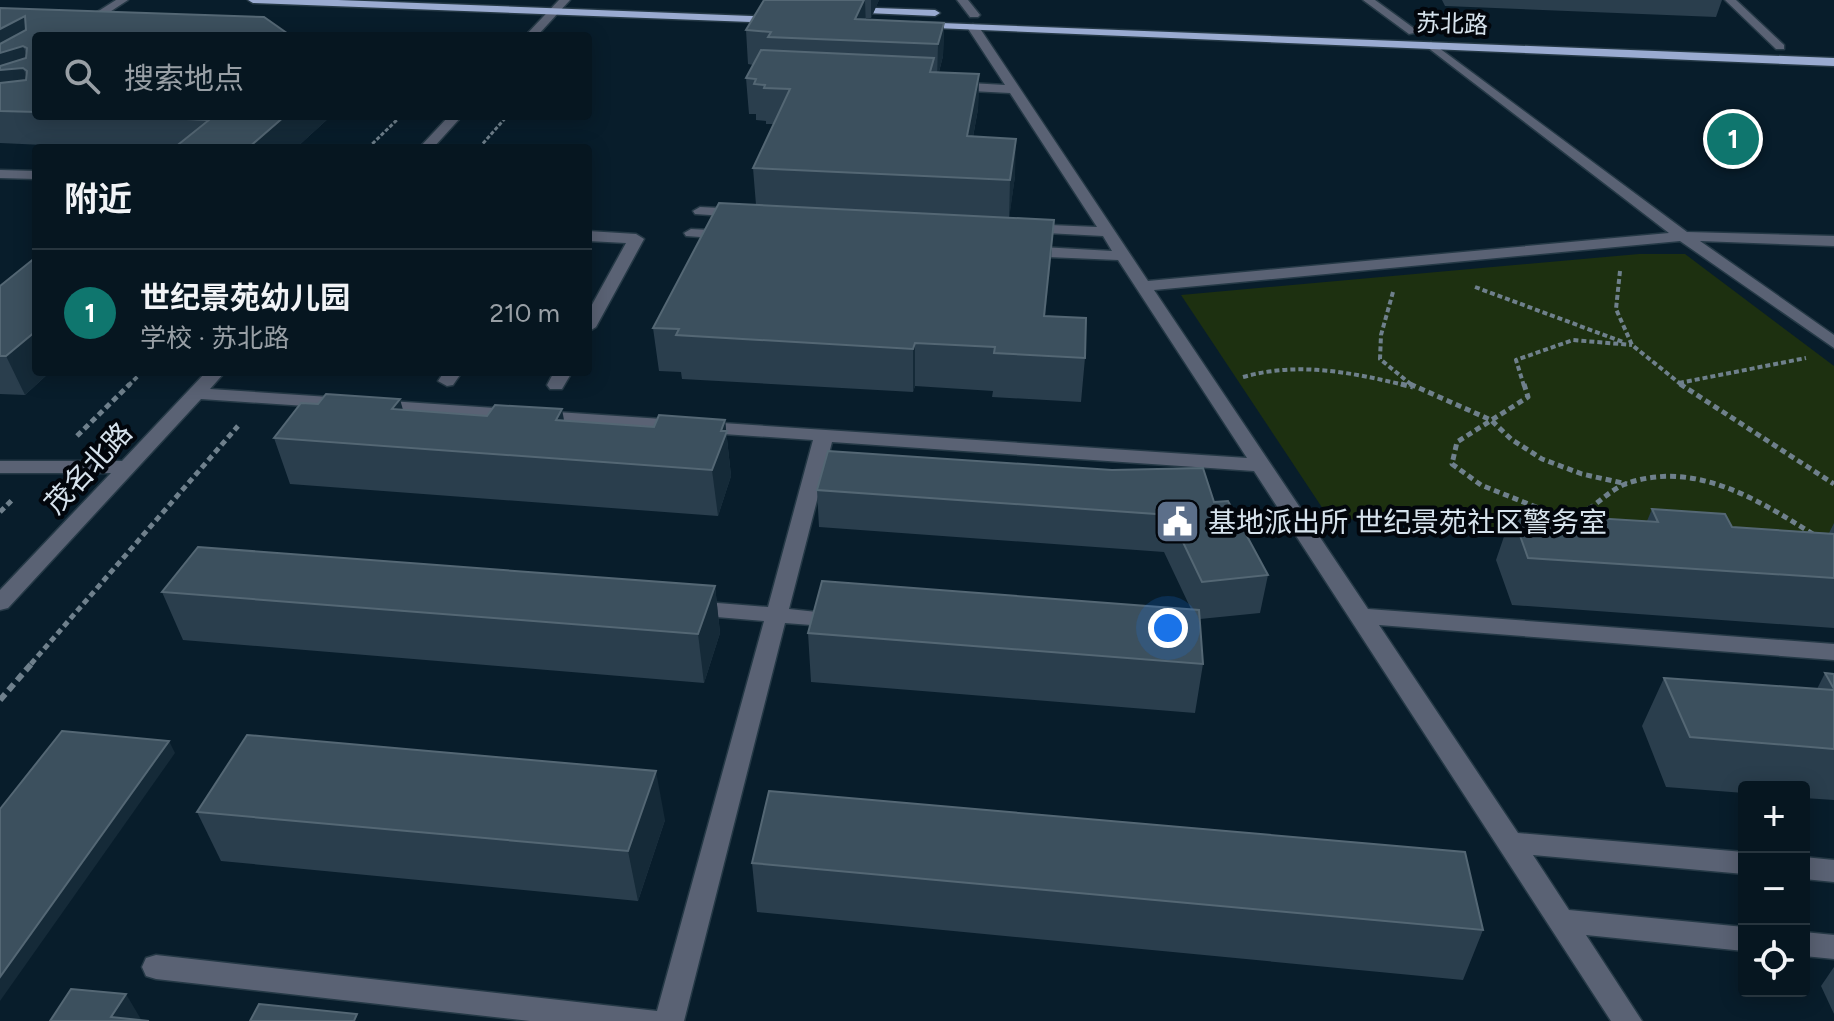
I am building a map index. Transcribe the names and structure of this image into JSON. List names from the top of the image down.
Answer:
{
  "streets": {
    "main road": ["苏北路"],
    "street": ["茂名北路"]
  },
  "places": {
    "public building": ["基地派出所 世纪景苑社区警务室"]
  },
  "page": {
    "search": "搜索地点",
    "pins": "1",
    "heading": "附近",
    "list": [
      {
        "mark": "1",
        "name": "世纪景苑幼儿园",
        "note": "学校 · 苏北路",
        "value": "210 m"
      }
    ],
    "map_buttons": ["+", "−"]
  }
}
